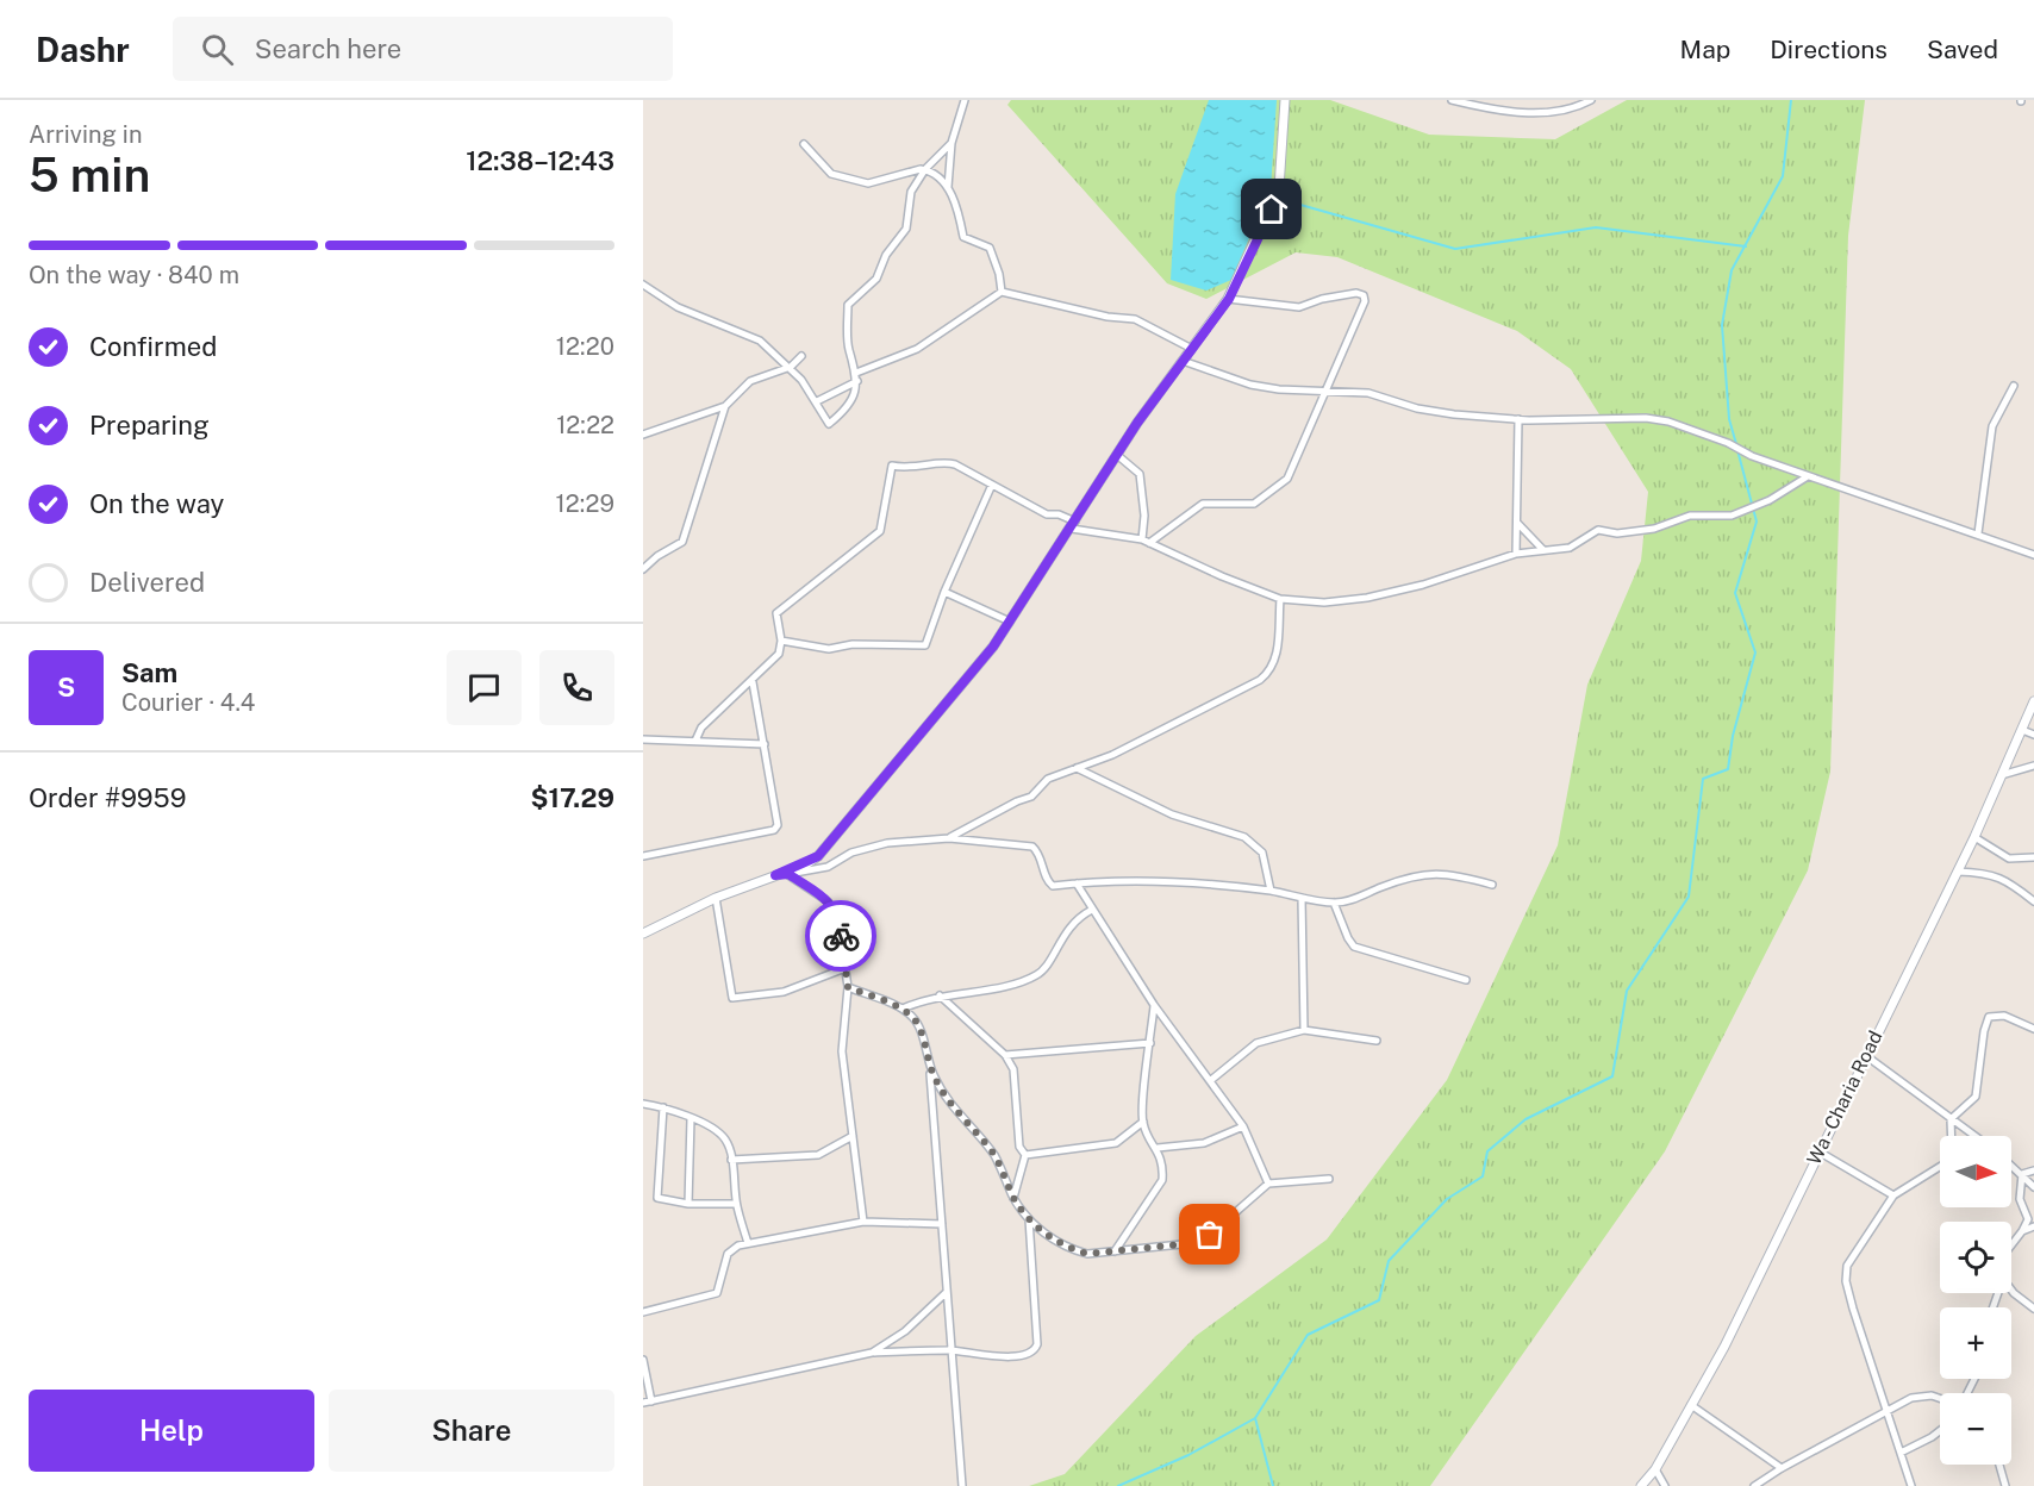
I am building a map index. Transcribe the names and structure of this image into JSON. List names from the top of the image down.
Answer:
{
  "streets": {
    "street": ["Wa - Charia Road"]
  },
  "north": "right",
  "page": {
    "header": "Dashr",
    "search": "Search here",
    "nav": ["Map", "Directions", "Saved"],
    "heading": ["5 min", "Arriving in", "12:38–12:43"],
    "panel": [
      "Sam",
      "Courier · 4.4",
      "Order #9959",
      "$17.29"
    ],
    "bar": "On the way · 840 m",
    "list": [
      ["Confirmed", "12:20"],
      ["Preparing", "12:22"],
      ["On the way", "12:29"],
      "Delivered"
    ],
    "round": "S",
    "map_buttons": ["+", "−"],
    "buttons": ["Help", "Share"]
  }
}
